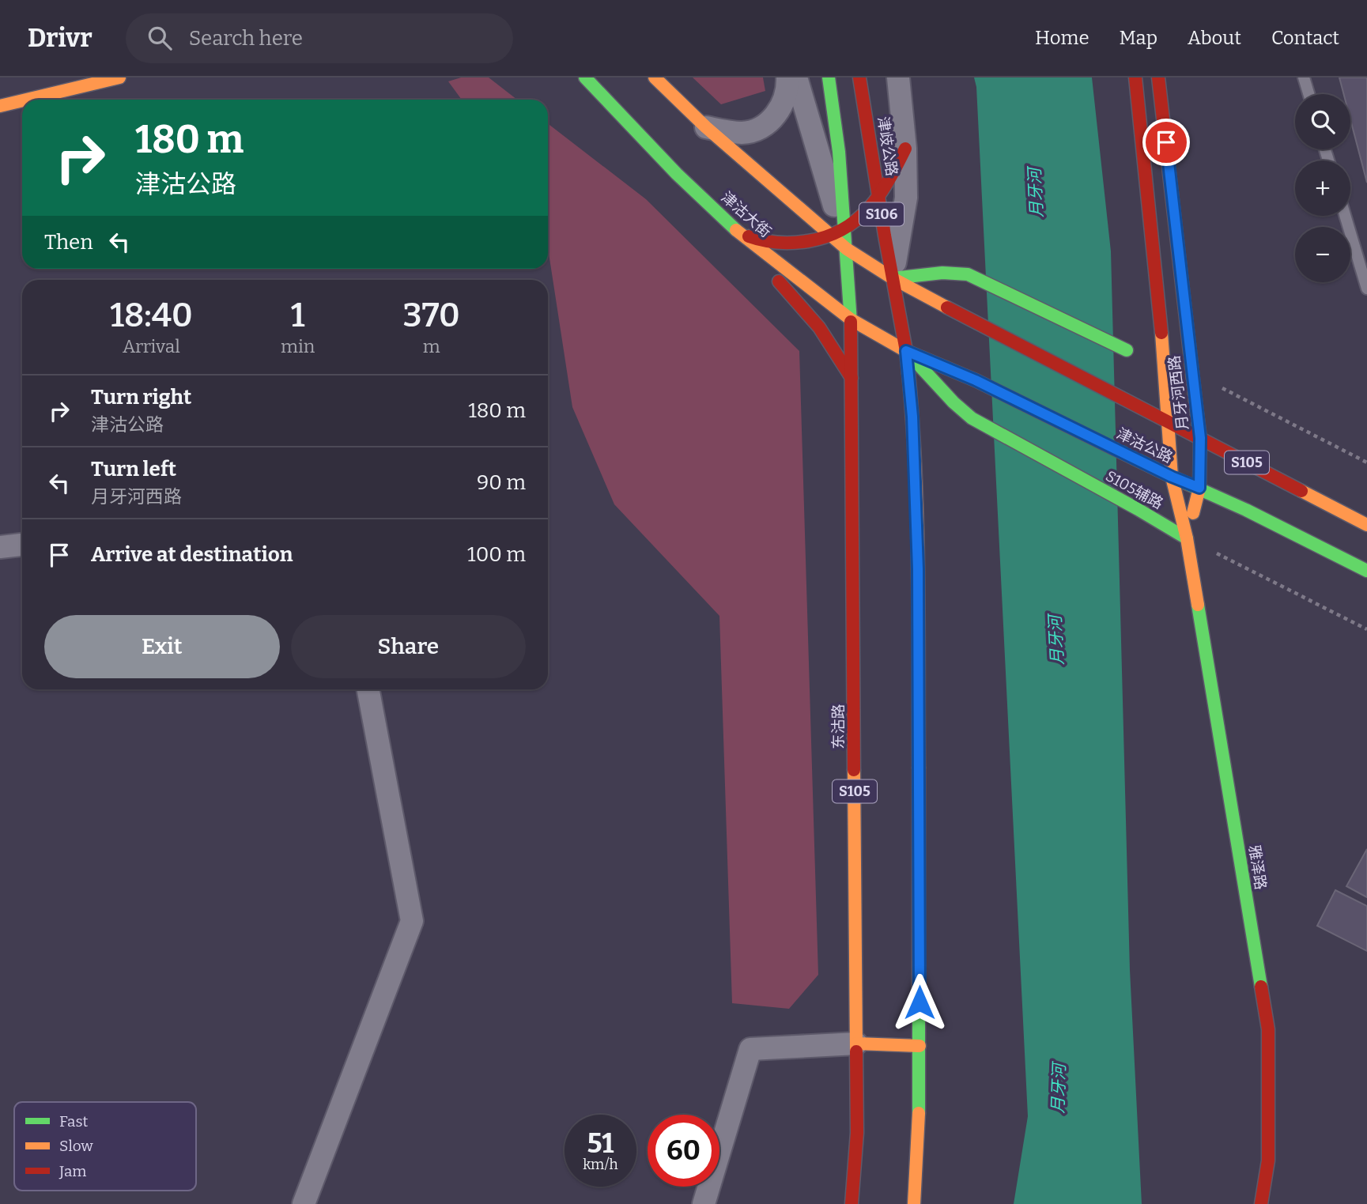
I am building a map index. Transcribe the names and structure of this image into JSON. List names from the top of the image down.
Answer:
{
  "streets": {
    "main road": [
      "津歧公路",
      "津沽大街",
      "S106",
      "月牙河西路",
      "津沽公路",
      "S105",
      "S105辅路",
      "东沽路",
      "雅泽路"
    ]
  },
  "crossings": [
    ["津歧公路", "津沽大街"],
    ["津歧公路", "津沽公路"],
    ["津歧公路", "S105辅路"],
    ["津沽大街", "津沽公路"],
    ["津沽大街", "S105辅路"],
    ["津沽大街", "东沽路"],
    ["S106", "东沽路"],
    ["月牙河西路", "津沽公路"],
    ["月牙河西路", "S105辅路"],
    ["月牙河西路", "雅泽路"],
    ["津沽公路", "S105辅路"],
    ["S105辅路", "雅泽路"]
  ],
  "water": ["月牙河"],
  "legend": ["Fast", "Slow", "Jam"],
  "page": {
    "header": "Drivr",
    "search": "Search here",
    "nav": [
      "Home",
      "Map",
      "About",
      "Contact"
    ],
    "map_buttons": ["+", "−"],
    "turn": ["180 m", "津沽公路"],
    "then": "Then",
    "eta": [
      "18:40",
      "Arrival",
      "1",
      "min",
      "370",
      "m"
    ],
    "list": [
      {
        "name": "Turn right",
        "note": "津沽公路",
        "value": "180 m"
      },
      {
        "name": "Turn left",
        "note": "月牙河西路",
        "value": "90 m"
      },
      {
        "name": "Arrive at destination",
        "value": "100 m"
      }
    ],
    "buttons": ["Exit", "Share"],
    "speed": "51 km/h",
    "limit": "60"
  }
}
